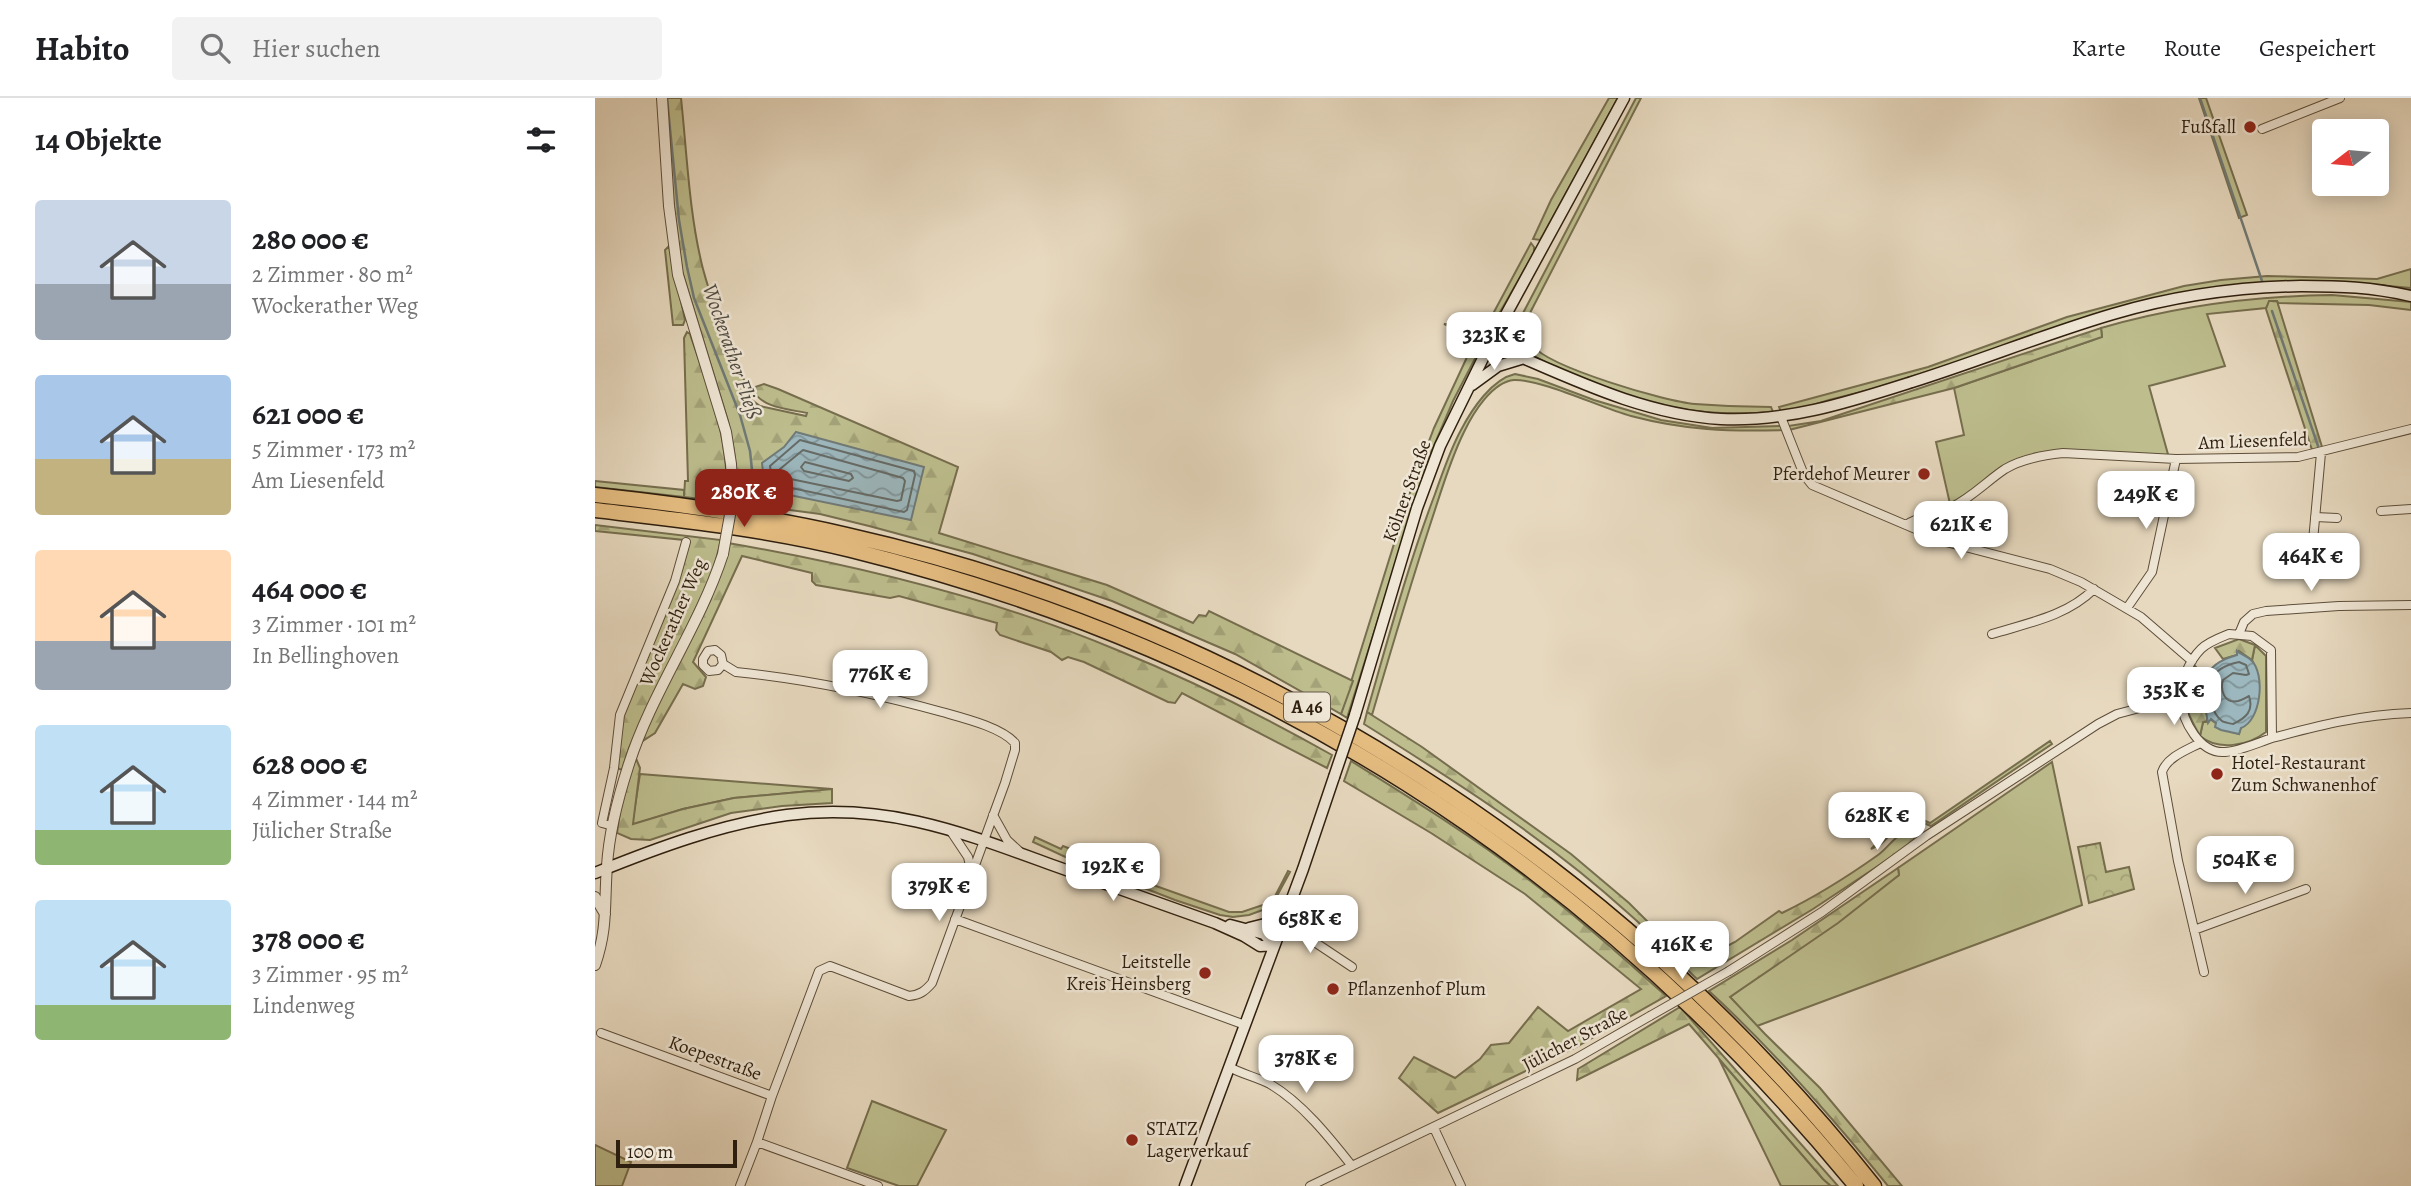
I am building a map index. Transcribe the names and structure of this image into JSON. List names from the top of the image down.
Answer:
{
  "streets": {
    "highway": ["A 46"],
    "main road": ["Kölner Straße"],
    "street": [
      "Am Liesenfeld",
      "Wockerather Weg",
      "Jülicher Straße",
      "Koepestraße"
    ]
  },
  "water": ["Wockerather Fließ"],
  "places": [
    "Fußfall",
    "Pferdehof Meurer",
    "Hotel-Restaurant Zum Schwanenhof",
    "Leitstelle Kreis Heinsberg",
    "Pflanzenhof Plum",
    "STATZ Lagerverkauf"
  ],
  "scale_bar": "100 m",
  "north": "left",
  "page": {
    "header": "Habito",
    "search": "Hier suchen",
    "nav": ["Karte", "Route", "Gespeichert"],
    "heading": "14 Objekte",
    "list": [
      {
        "name": "280 000 €",
        "note": "2 Zimmer · 80 m² · Wockerather Weg"
      },
      {
        "name": "621 000 €",
        "note": "5 Zimmer · 173 m² · Am Liesenfeld"
      },
      {
        "name": "464 000 €",
        "note": "3 Zimmer · 101 m² · In Bellinghoven"
      },
      {
        "name": "628 000 €",
        "note": "4 Zimmer · 144 m² · Jülicher Straße"
      },
      {
        "name": "378 000 €",
        "note": "3 Zimmer · 95 m² · Lindenweg"
      }
    ],
    "price": [
      "323K €",
      "280K €",
      "249K €",
      "621K €",
      "464K €",
      "776K €",
      "353K €",
      "628K €",
      "504K €",
      "192K €",
      "379K €",
      "658K €",
      "416K €",
      "378K €"
    ],
    "scale": "100 m"
  }
}
